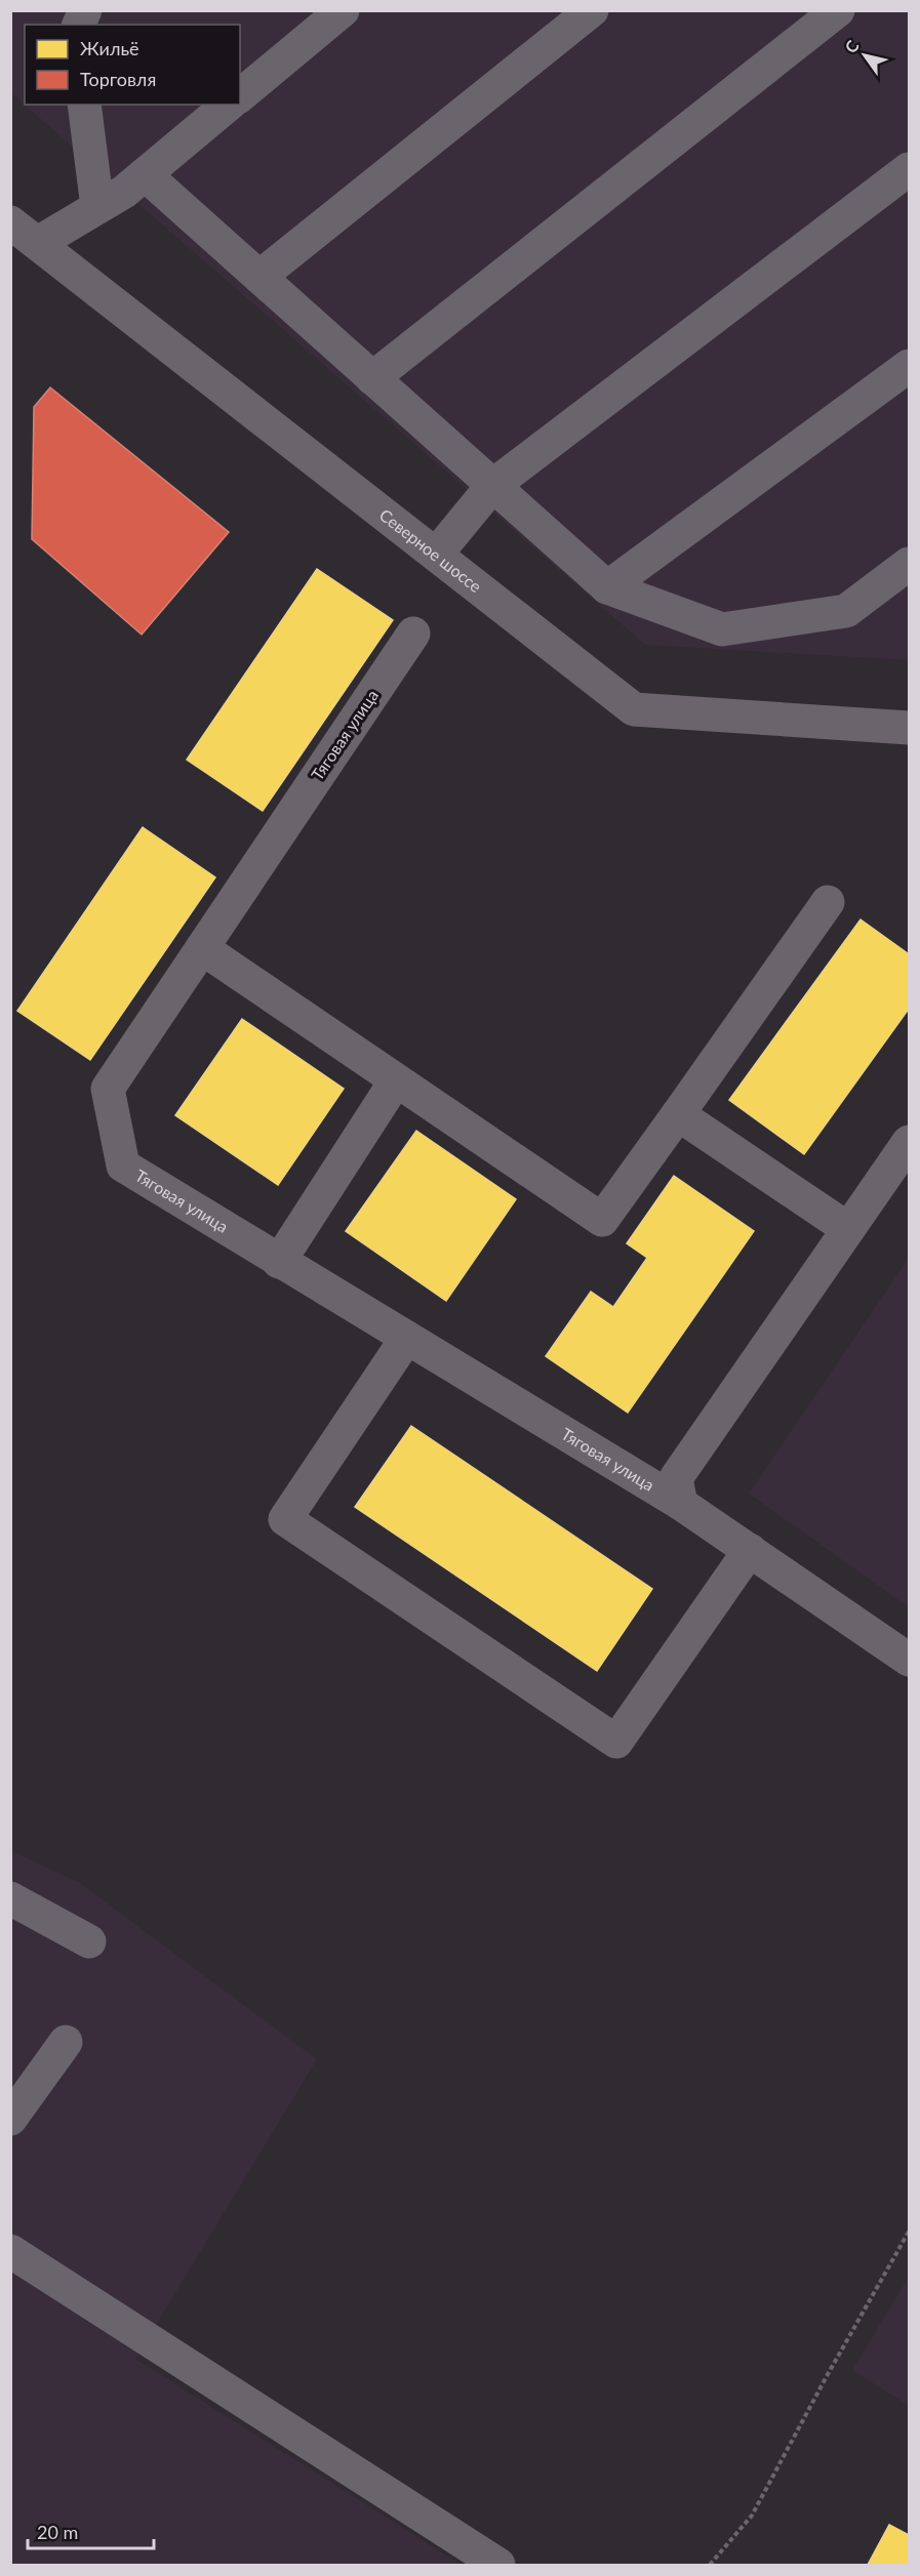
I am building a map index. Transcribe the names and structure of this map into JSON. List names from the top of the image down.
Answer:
{
  "streets": {
    "main road": ["Северное шоссе"],
    "street": ["Тяговая улица"]
  },
  "legend": ["Жильё", "Торговля"],
  "scale_bar": "20 m",
  "north": "top left"
}
